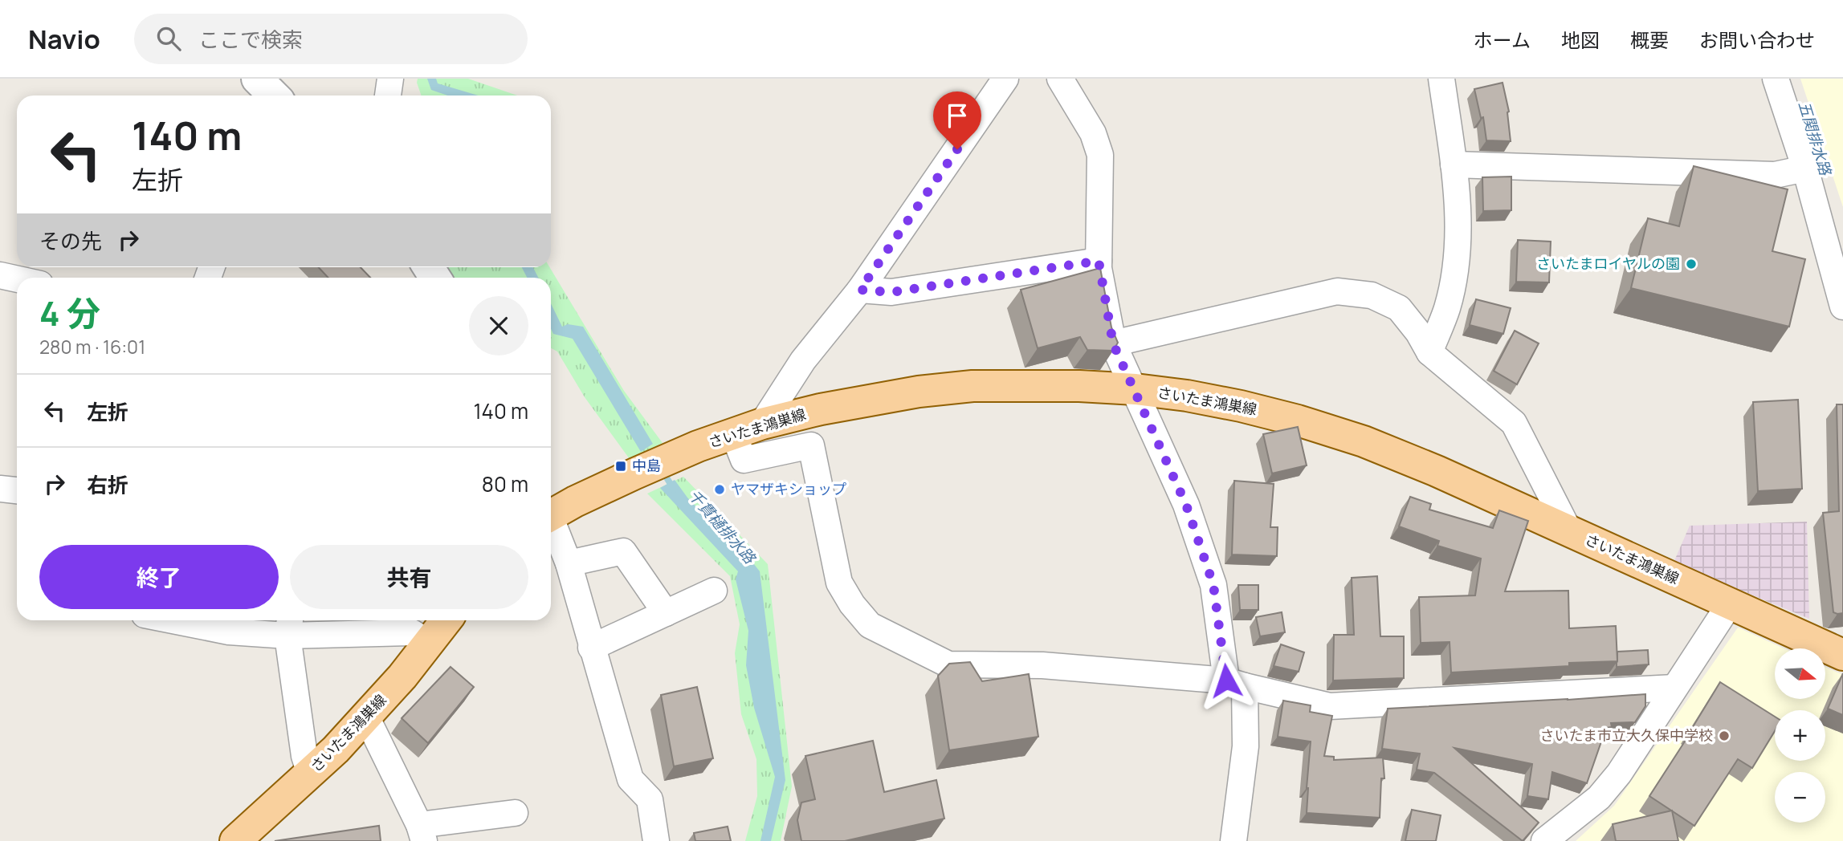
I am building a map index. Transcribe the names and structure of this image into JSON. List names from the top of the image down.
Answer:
{
  "streets": {
    "main road": ["さいたま鴻巣線"]
  },
  "water": ["五関排水路", "千貫樋排水路"],
  "places": {
    "other": ["さいたまロイヤルの園", "ヤマザキショップ", "さいたま市立大久保中学校"],
    "transit": ["中島"]
  },
  "north": "right",
  "page": {
    "header": "Navio",
    "search": "ここで検索",
    "nav": [
      "ホーム",
      "地図",
      "概要",
      "お問い合わせ"
    ],
    "turn": ["140 m", "左折"],
    "then": "その先",
    "heading": ["4 分", "280 m · 16:01"],
    "list": [
      {
        "name": "左折",
        "value": "140 m"
      },
      {
        "name": "右折",
        "value": "80 m"
      }
    ],
    "buttons": ["終了", "共有"],
    "map_buttons": ["+", "−"]
  }
}
